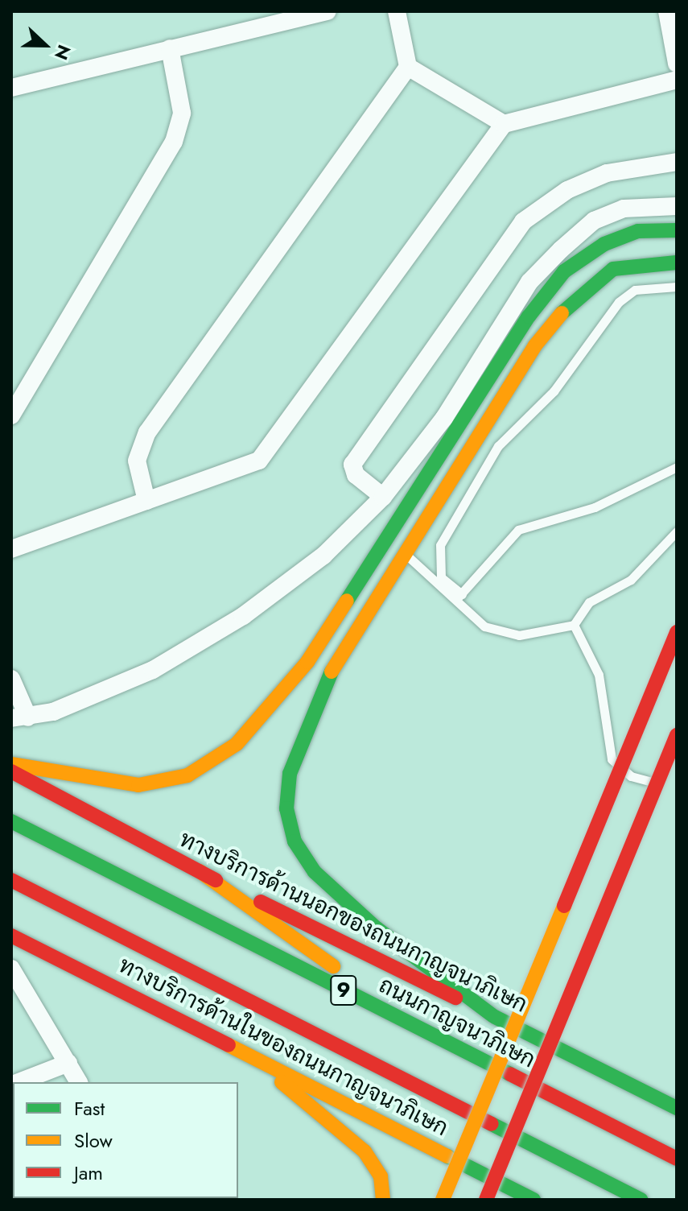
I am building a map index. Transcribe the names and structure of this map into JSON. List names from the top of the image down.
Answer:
{
  "streets": {
    "main road": [
      "ทางบริการด้านนอกของถนนกาญจนาภิเษก",
      "9",
      "ถนนกาญจนาภิเษก",
      "ทางบริการด้านในของถนนกาญจนาภิเษก"
    ]
  },
  "legend": ["Fast", "Slow", "Jam"],
  "north": "right"
}
